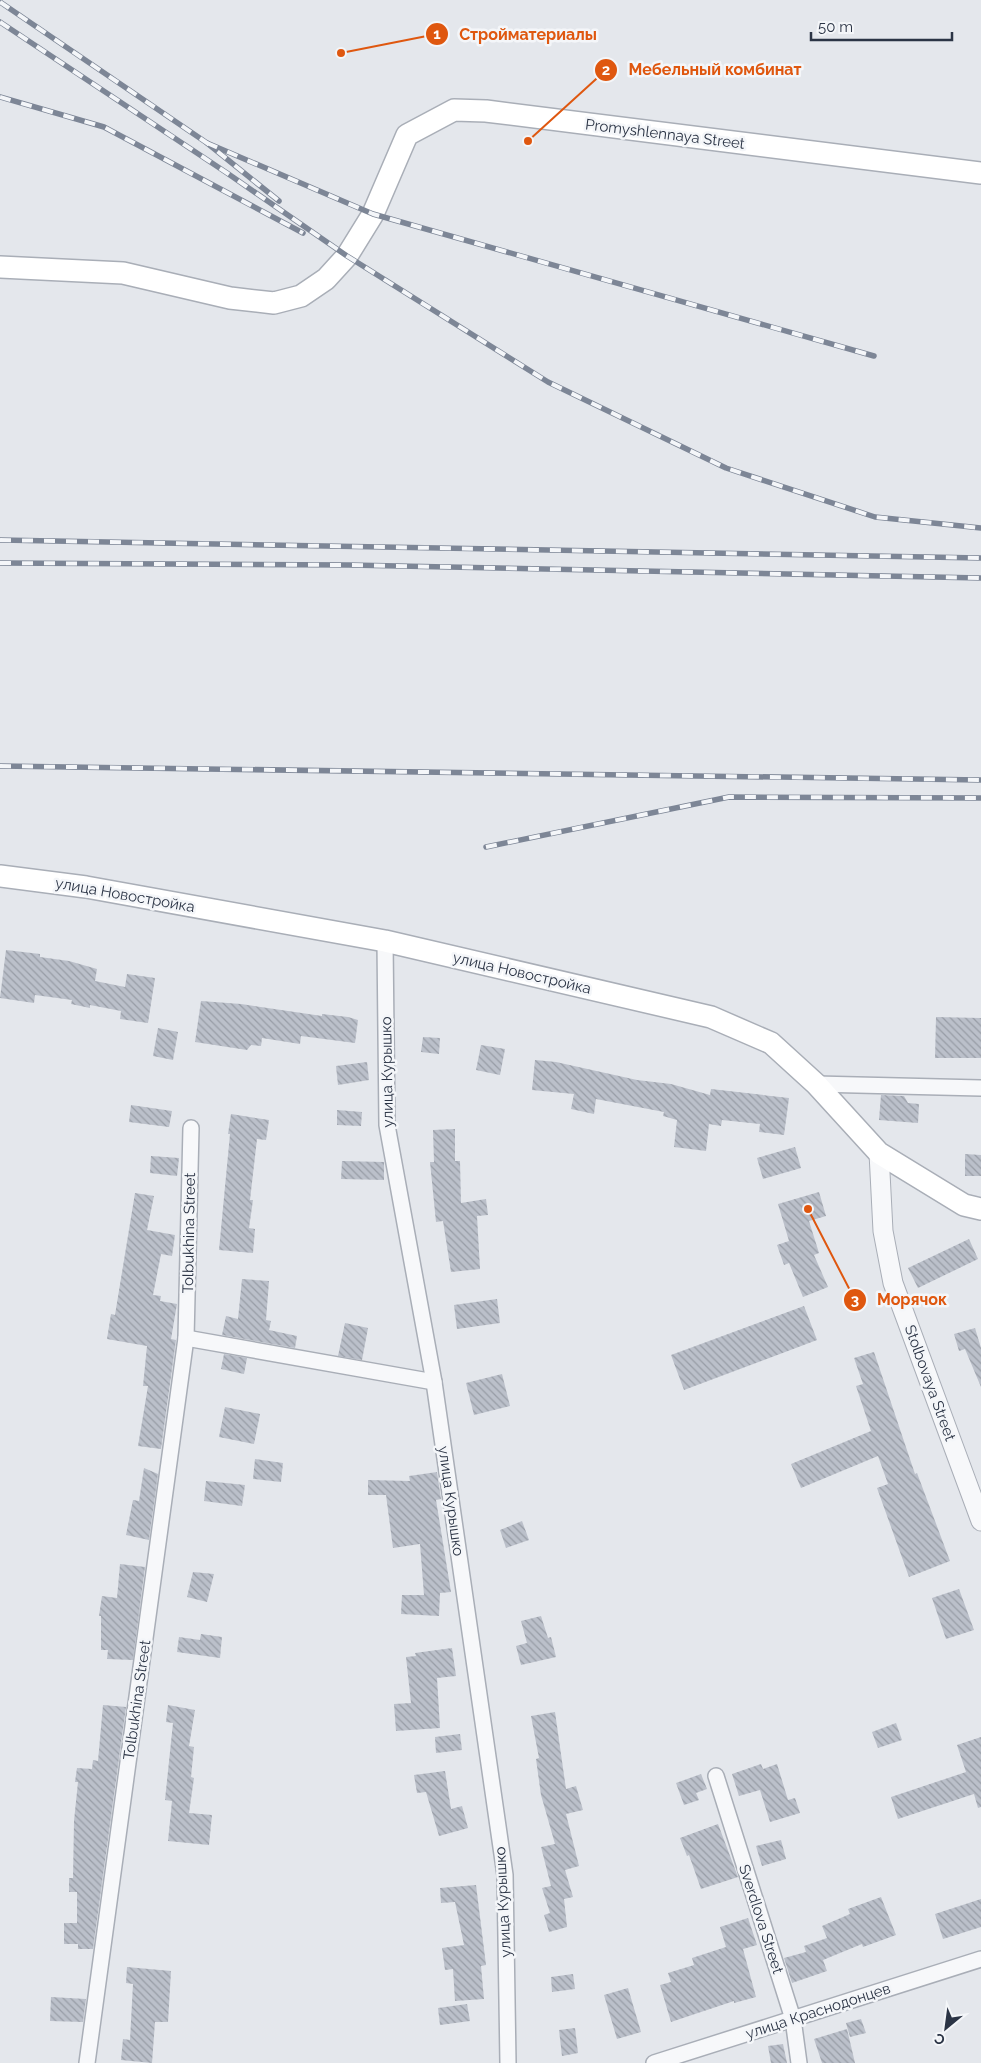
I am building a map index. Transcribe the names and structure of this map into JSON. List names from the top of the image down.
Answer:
{
  "streets": {
    "main road": ["Promyshlennaya Street", "улица Новостройка"],
    "street": [
      "улица Курышко",
      "Tolbukhina Street",
      "Stolbovaya Street",
      "Sverdlova Street",
      "улица Краснодонцев"
    ]
  },
  "crossings": [
    ["улица Новостройка", "улица Курышко"],
    ["улица Новостройка", "Stolbovaya Street"],
    ["Sverdlova Street", "улица Краснодонцев"]
  ],
  "places": ["Стройматериалы", "Мебельный комбинат", "Морячок"],
  "scale_bar": "50 m",
  "north": "bottom left"
}
